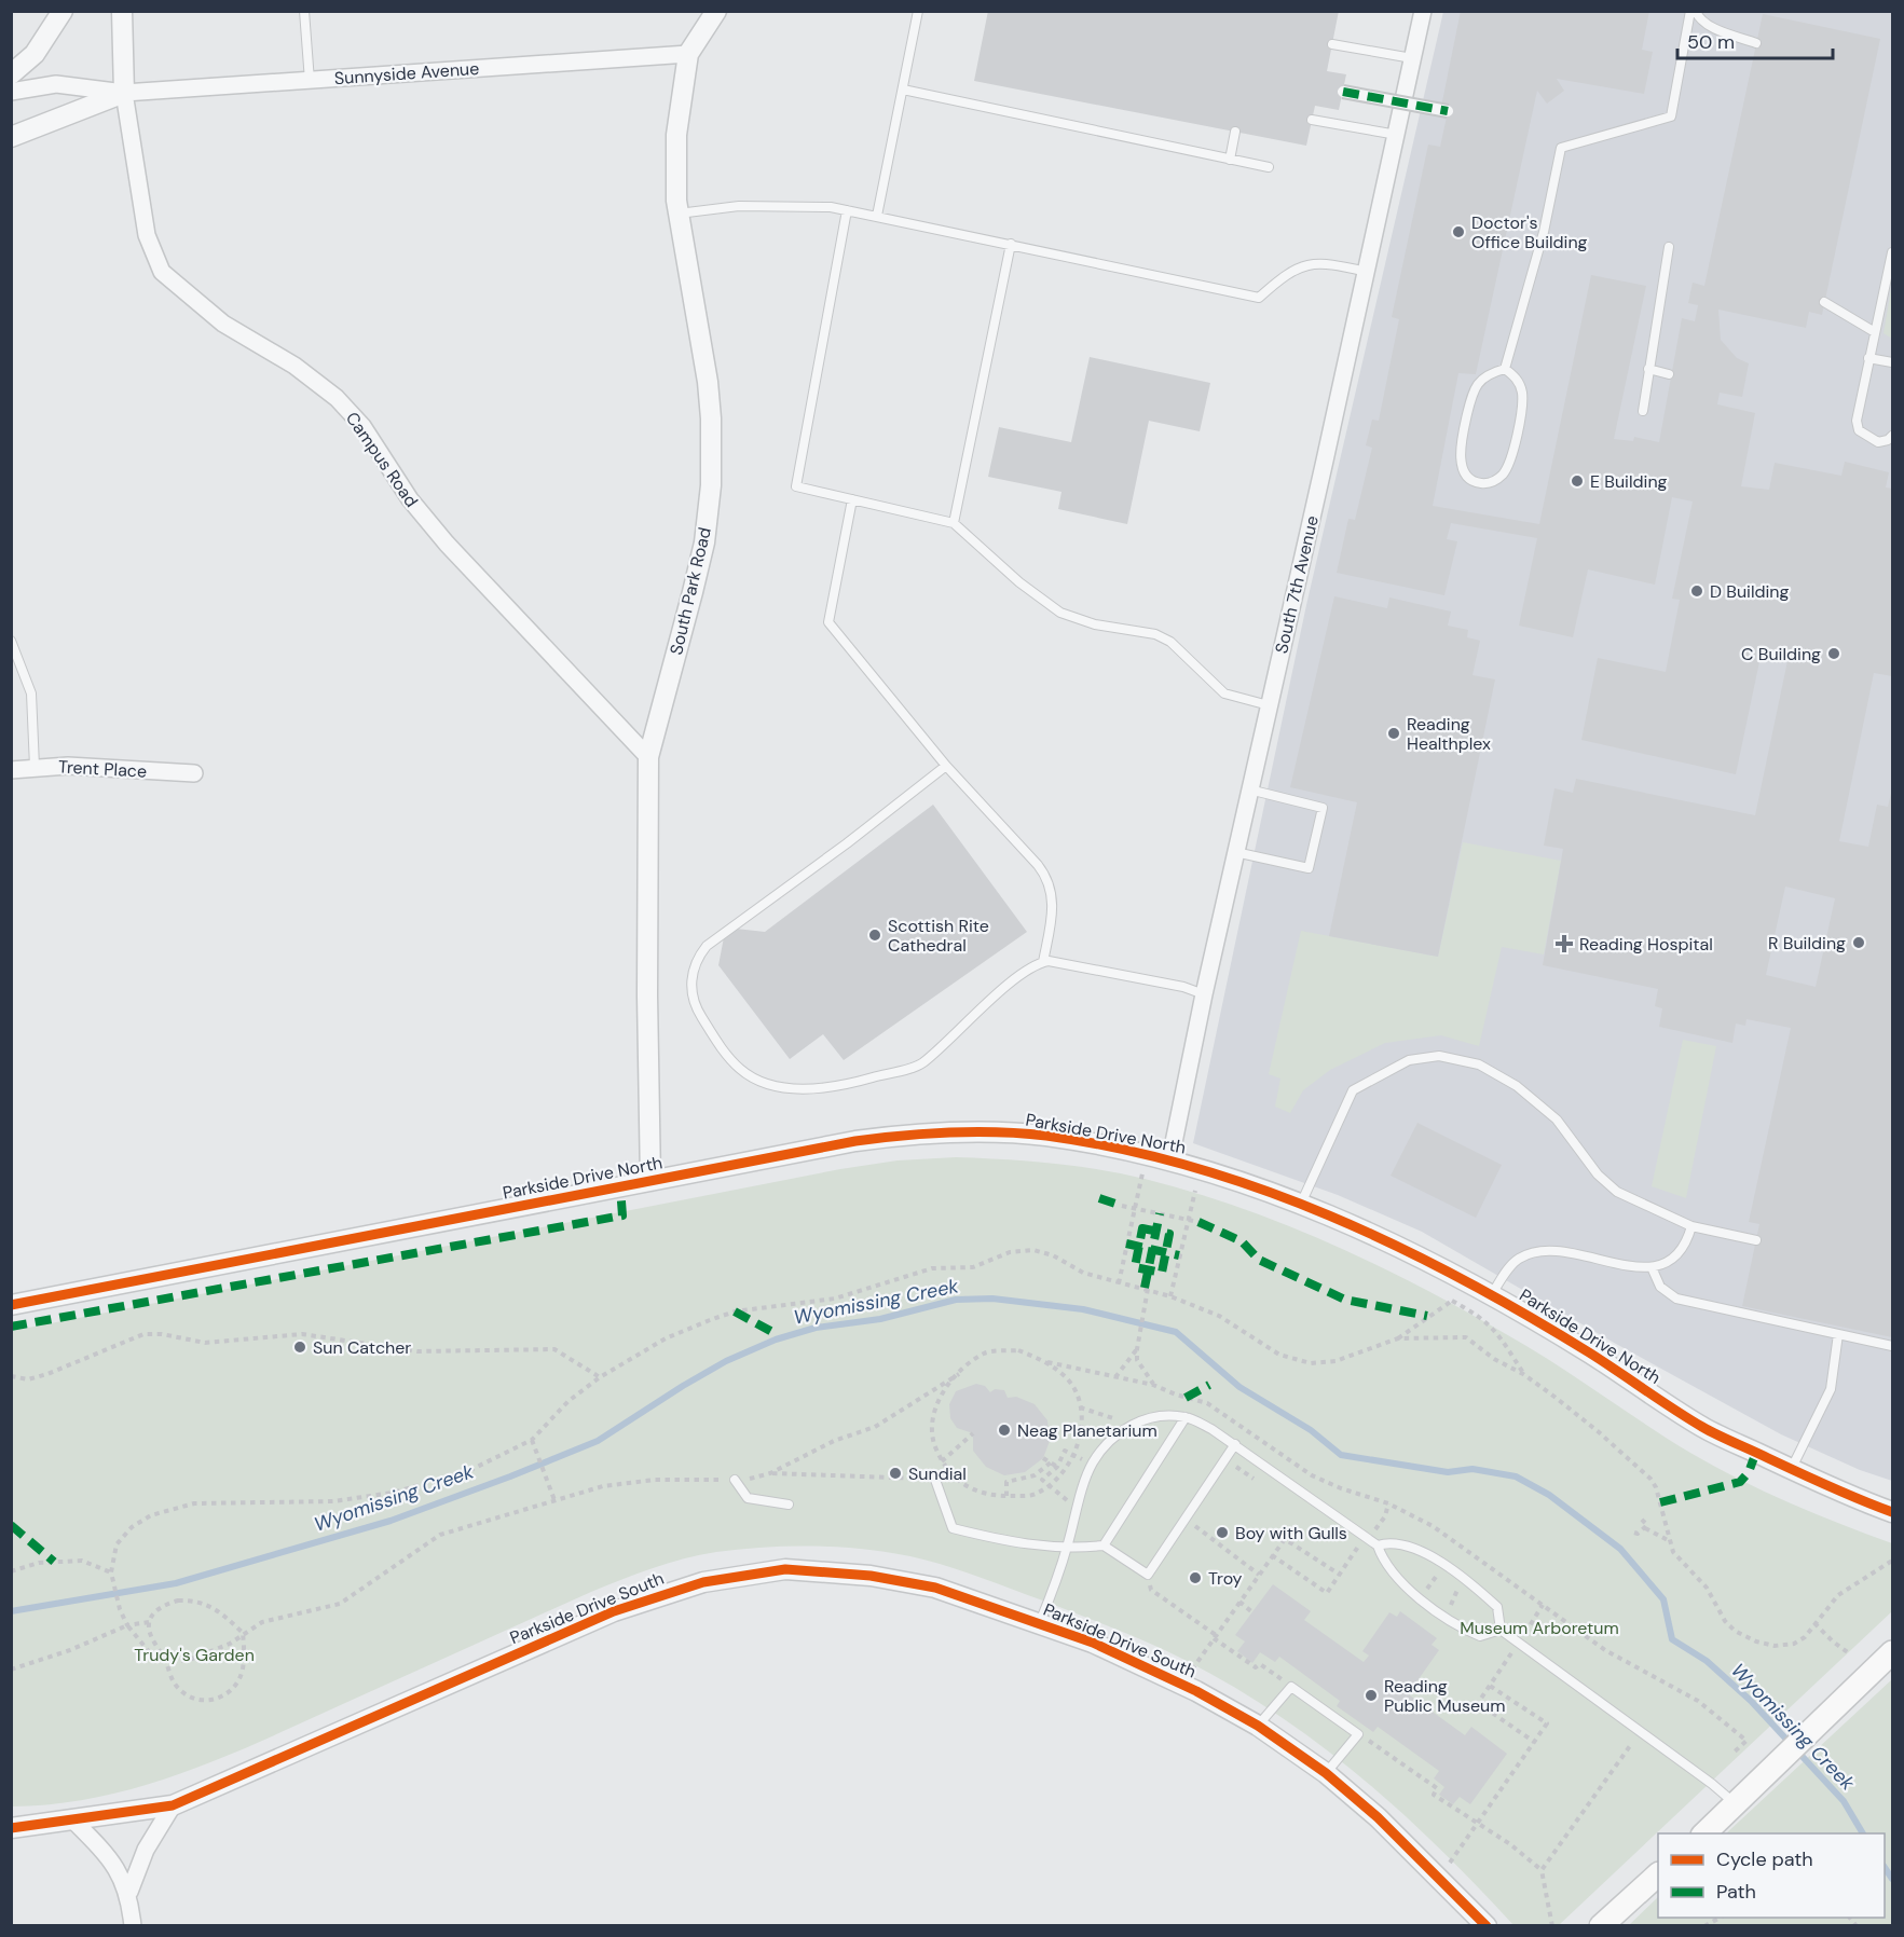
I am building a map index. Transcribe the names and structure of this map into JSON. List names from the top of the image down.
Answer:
{
  "streets": {
    "street": [
      "Sunnyside Avenue",
      "Campus Road",
      "South 7th Avenue",
      "South Park Road",
      "Trent Place",
      "Parkside Drive North",
      "Parkside Drive South"
    ]
  },
  "crossings": [
    ["Sunnyside Avenue", "Campus Road"],
    ["Sunnyside Avenue", "South Park Road"],
    ["Campus Road", "South Park Road"],
    ["South 7th Avenue", "Parkside Drive North"],
    ["South Park Road", "Parkside Drive North"]
  ],
  "water": ["Wyomissing Creek"],
  "parks": ["Museum Arboretum", "Trudy's Garden"],
  "places": {
    "other": [
      "Doctor's Office Building",
      "E Building",
      "D Building",
      "C Building",
      "Reading Healthplex",
      "Scottish Rite Cathedral",
      "R Building",
      "Sun Catcher",
      "Neag Planetarium",
      "Sundial",
      "Boy with Gulls",
      "Troy",
      "Reading Public Museum"
    ],
    "health": ["Reading Hospital"]
  },
  "legend": ["Cycle path", "Path"],
  "scale_bar": "50 m"
}
